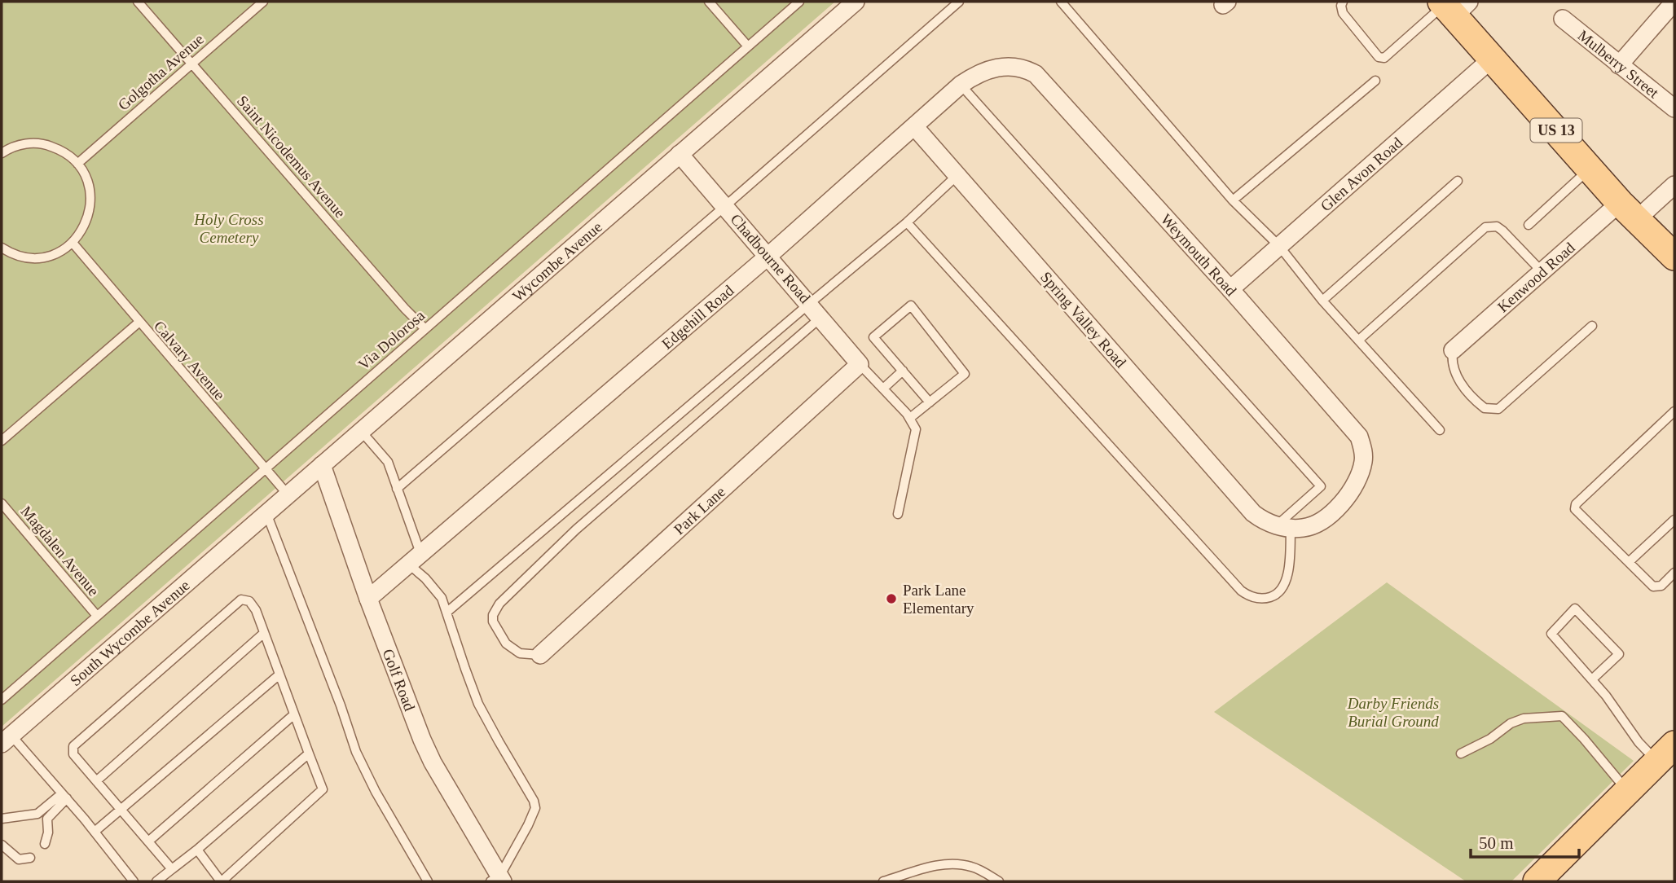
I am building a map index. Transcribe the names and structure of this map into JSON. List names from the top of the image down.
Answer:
{
  "streets": {
    "main road": ["US 13"],
    "street": [
      "Mulberry Street",
      "Glen Avon Road",
      "Weymouth Road",
      "Chadbourne Road",
      "Wycombe Avenue",
      "Kenwood Road",
      "Edgehill Road",
      "Spring Valley Road",
      "Park Lane",
      "South Wycombe Avenue",
      "Golf Road"
    ],
    "lane": [
      "Golgotha Avenue",
      "Saint Nicodemus Avenue",
      "Via Dolorosa",
      "Calvary Avenue",
      "Magdalen Avenue"
    ]
  },
  "crossings": [
    ["Golgotha Avenue", "Saint Nicodemus Avenue"],
    ["US 13", "Glen Avon Road"],
    ["US 13", "Kenwood Road"],
    ["Saint Nicodemus Avenue", "Via Dolorosa"],
    ["Glen Avon Road", "Weymouth Road"],
    ["Weymouth Road", "Edgehill Road"],
    ["Weymouth Road", "Spring Valley Road"],
    ["Chadbourne Road", "Wycombe Avenue"],
    ["Chadbourne Road", "Edgehill Road"],
    ["Chadbourne Road", "Park Lane"],
    ["Wycombe Avenue", "Calvary Avenue"],
    ["Wycombe Avenue", "South Wycombe Avenue"],
    ["Wycombe Avenue", "Golf Road"],
    ["Edgehill Road", "Spring Valley Road"],
    ["Edgehill Road", "Golf Road"],
    ["Via Dolorosa", "Calvary Avenue"],
    ["Via Dolorosa", "Magdalen Avenue"]
  ],
  "parks": ["Holy Cross Cemetery", "Darby Friends Burial Ground"],
  "places": ["Park Lane Elementary"],
  "scale_bar": "50 m"
}
